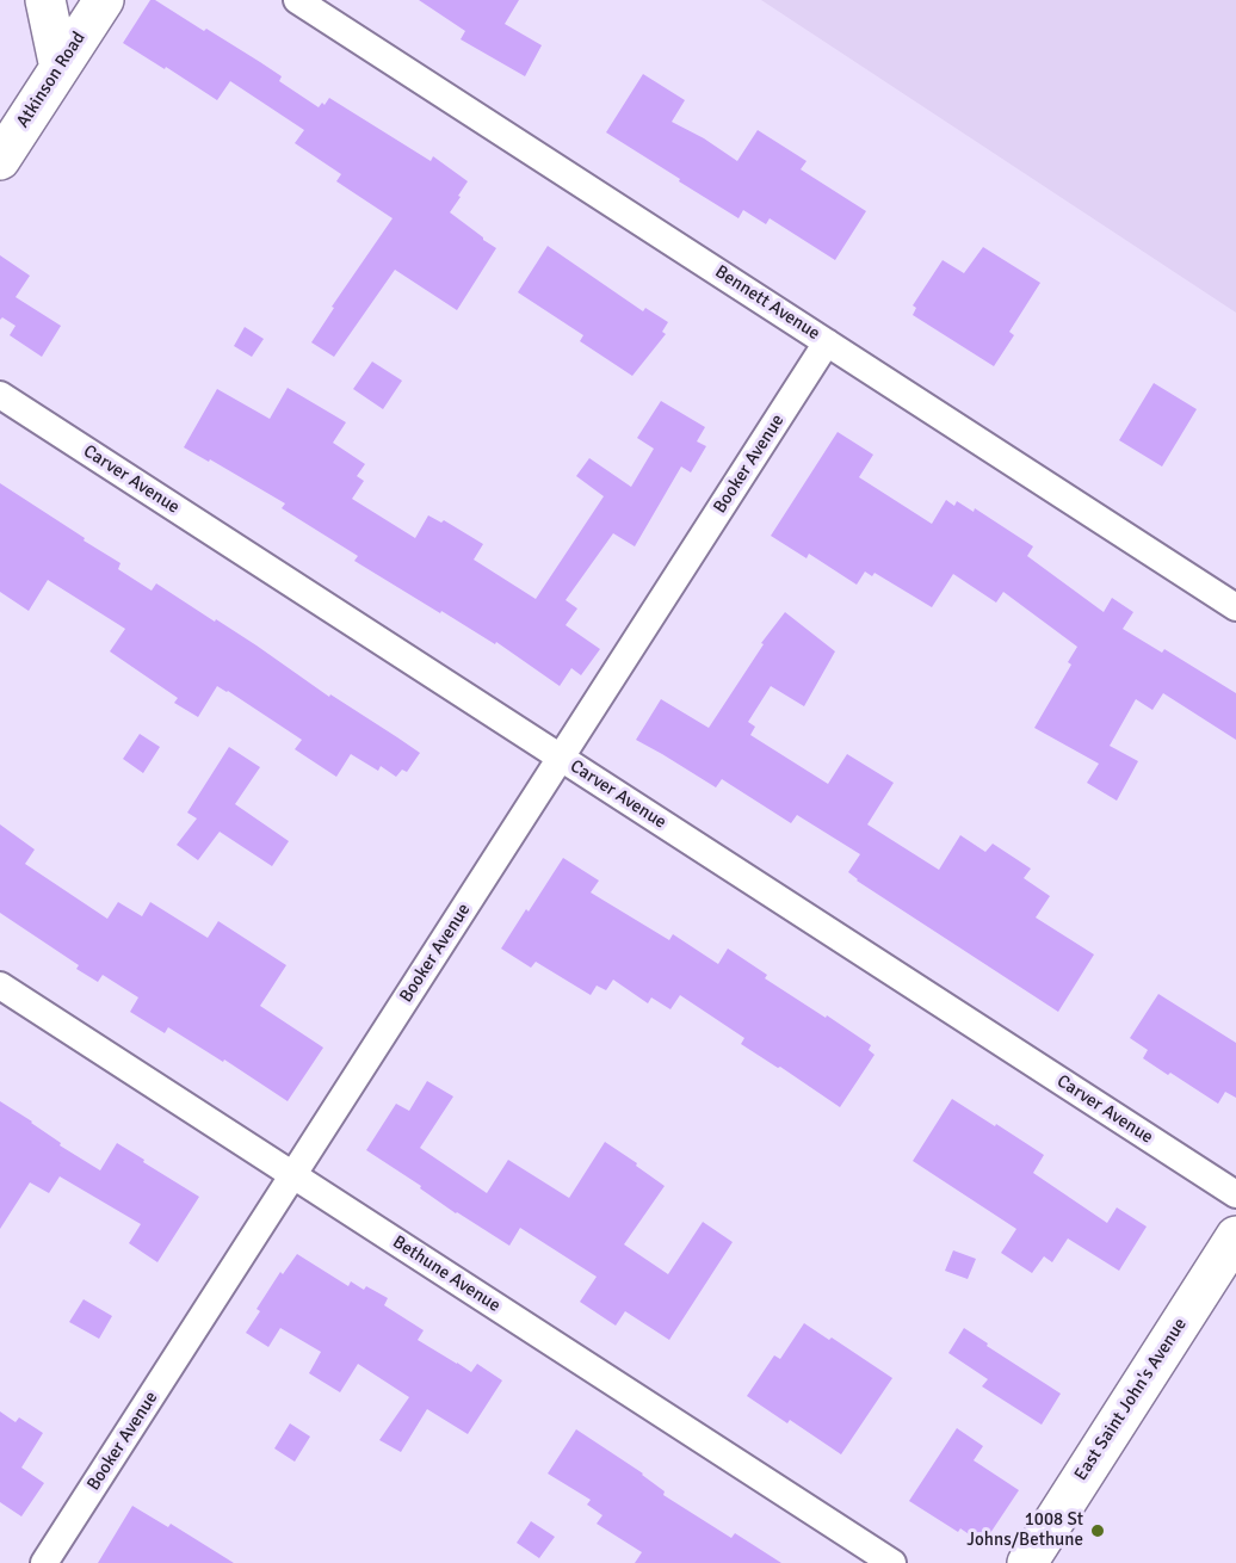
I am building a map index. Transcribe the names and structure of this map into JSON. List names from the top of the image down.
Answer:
{
  "streets": {
    "street": [
      "Atkinson Road",
      "Bennett Avenue",
      "Booker Avenue",
      "Carver Avenue",
      "Bethune Avenue",
      "East Saint John's Avenue"
    ]
  },
  "crossings": [
    ["Bennett Avenue", "Booker Avenue"],
    ["Booker Avenue", "Carver Avenue"],
    ["Booker Avenue", "Bethune Avenue"]
  ],
  "places": ["1008 St Johns/Bethune"]
}
